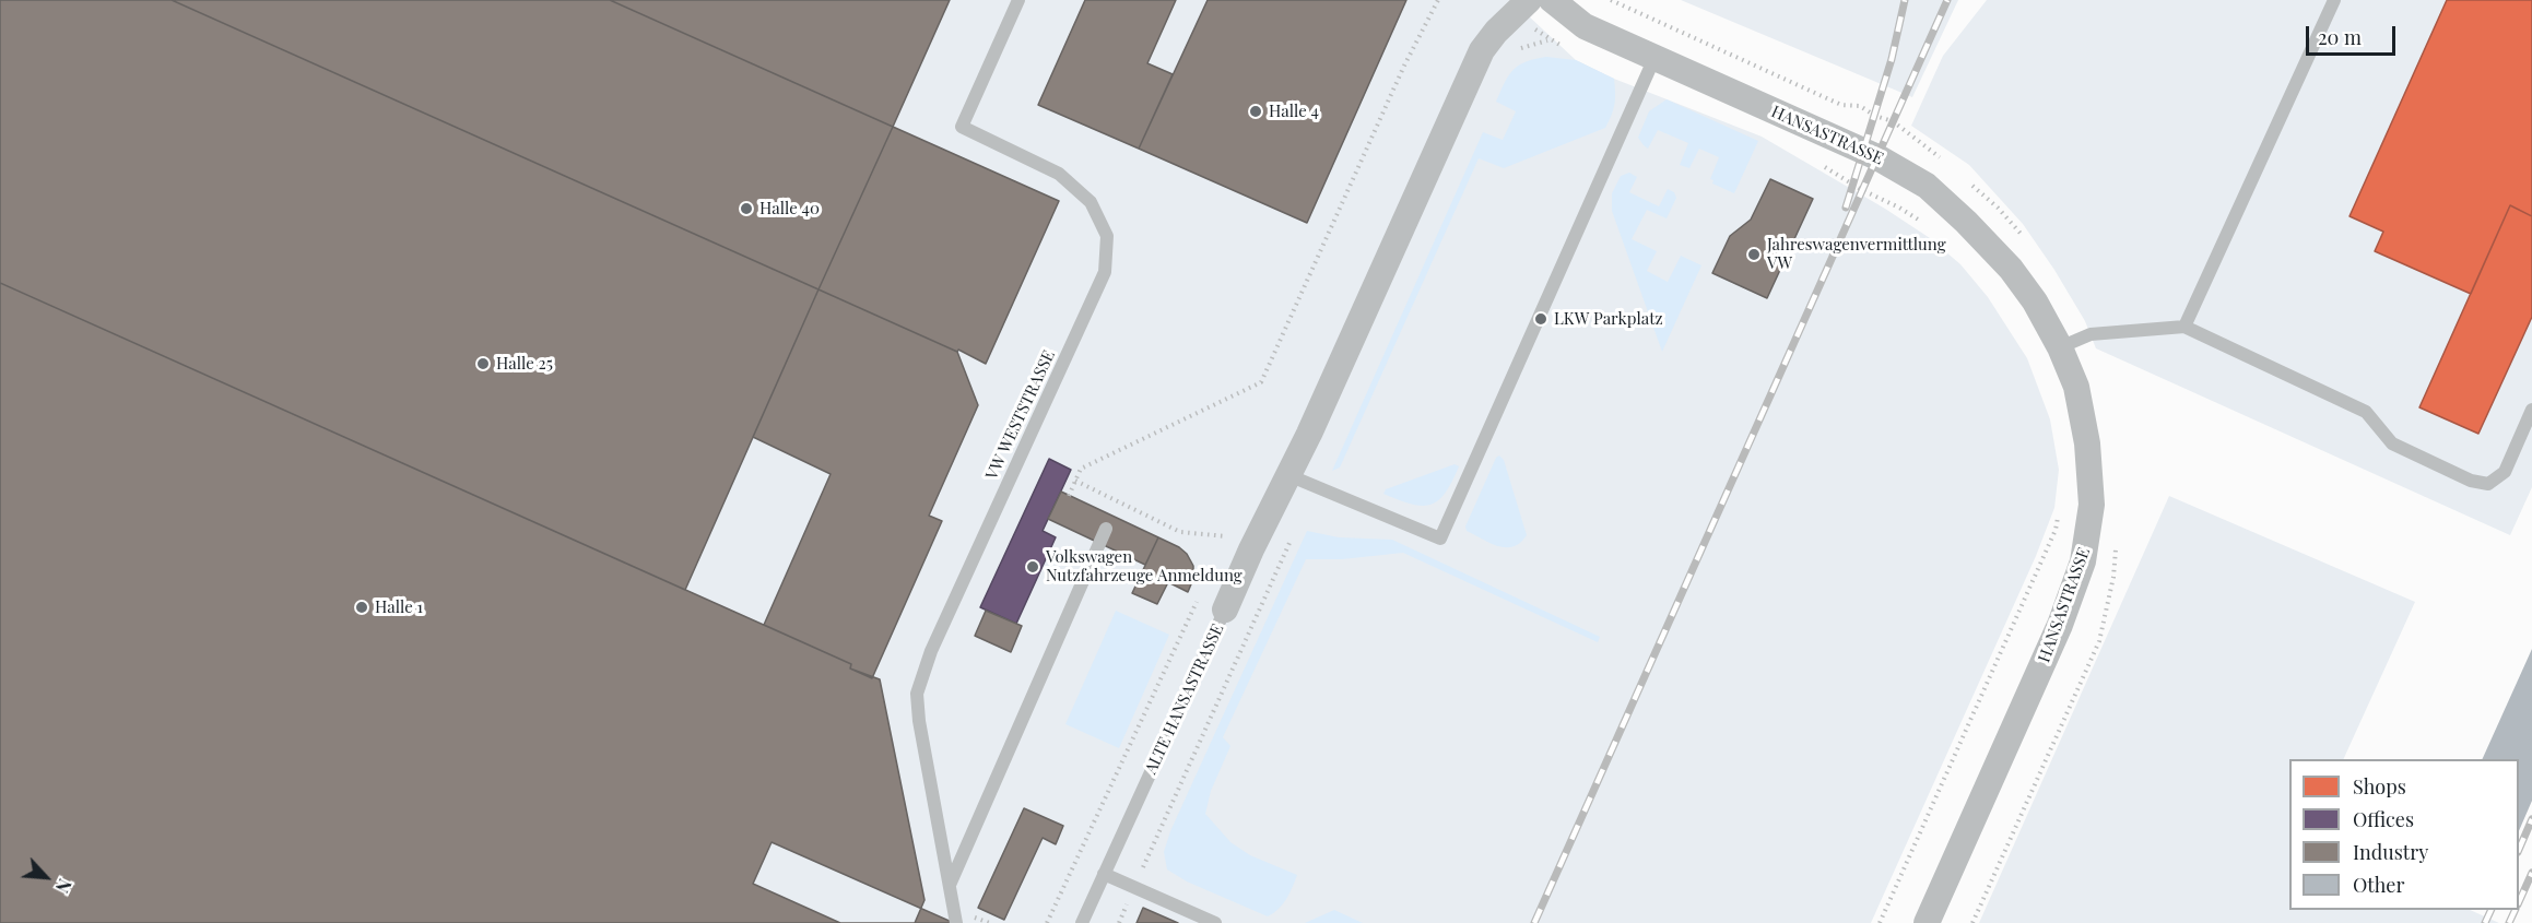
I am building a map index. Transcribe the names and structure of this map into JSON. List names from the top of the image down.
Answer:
{
  "streets": {
    "street": ["HANSASTRASSE", "ALTE HANSASTRASSE"],
    "lane": ["VW WESTSTRASSE"]
  },
  "places": [
    "Halle 4",
    "Halle 40",
    "Jahreswagenvermittlung VW",
    "LKW Parkplatz",
    "Halle 25",
    "Volkswagen Nutzfahrzeuge Anmeldung",
    "Halle 1"
  ],
  "legend": [
    "Shops",
    "Offices",
    "Industry",
    "Other"
  ],
  "scale_bar": "20 m",
  "north": "bottom right"
}
